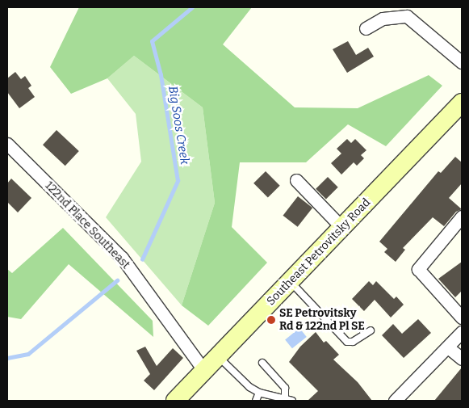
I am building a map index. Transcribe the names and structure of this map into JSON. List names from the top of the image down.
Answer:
{
  "streets": {
    "main road": ["Southeast Petrovitsky Road"],
    "street": ["122nd Place Southeast"]
  },
  "crossings": [
    ["122nd Place Southeast", "Southeast Petrovitsky Road"]
  ],
  "water": ["Big Soos Creek"],
  "places": ["SE Petrovitsky Rd & 122nd Pl SE"]
}
